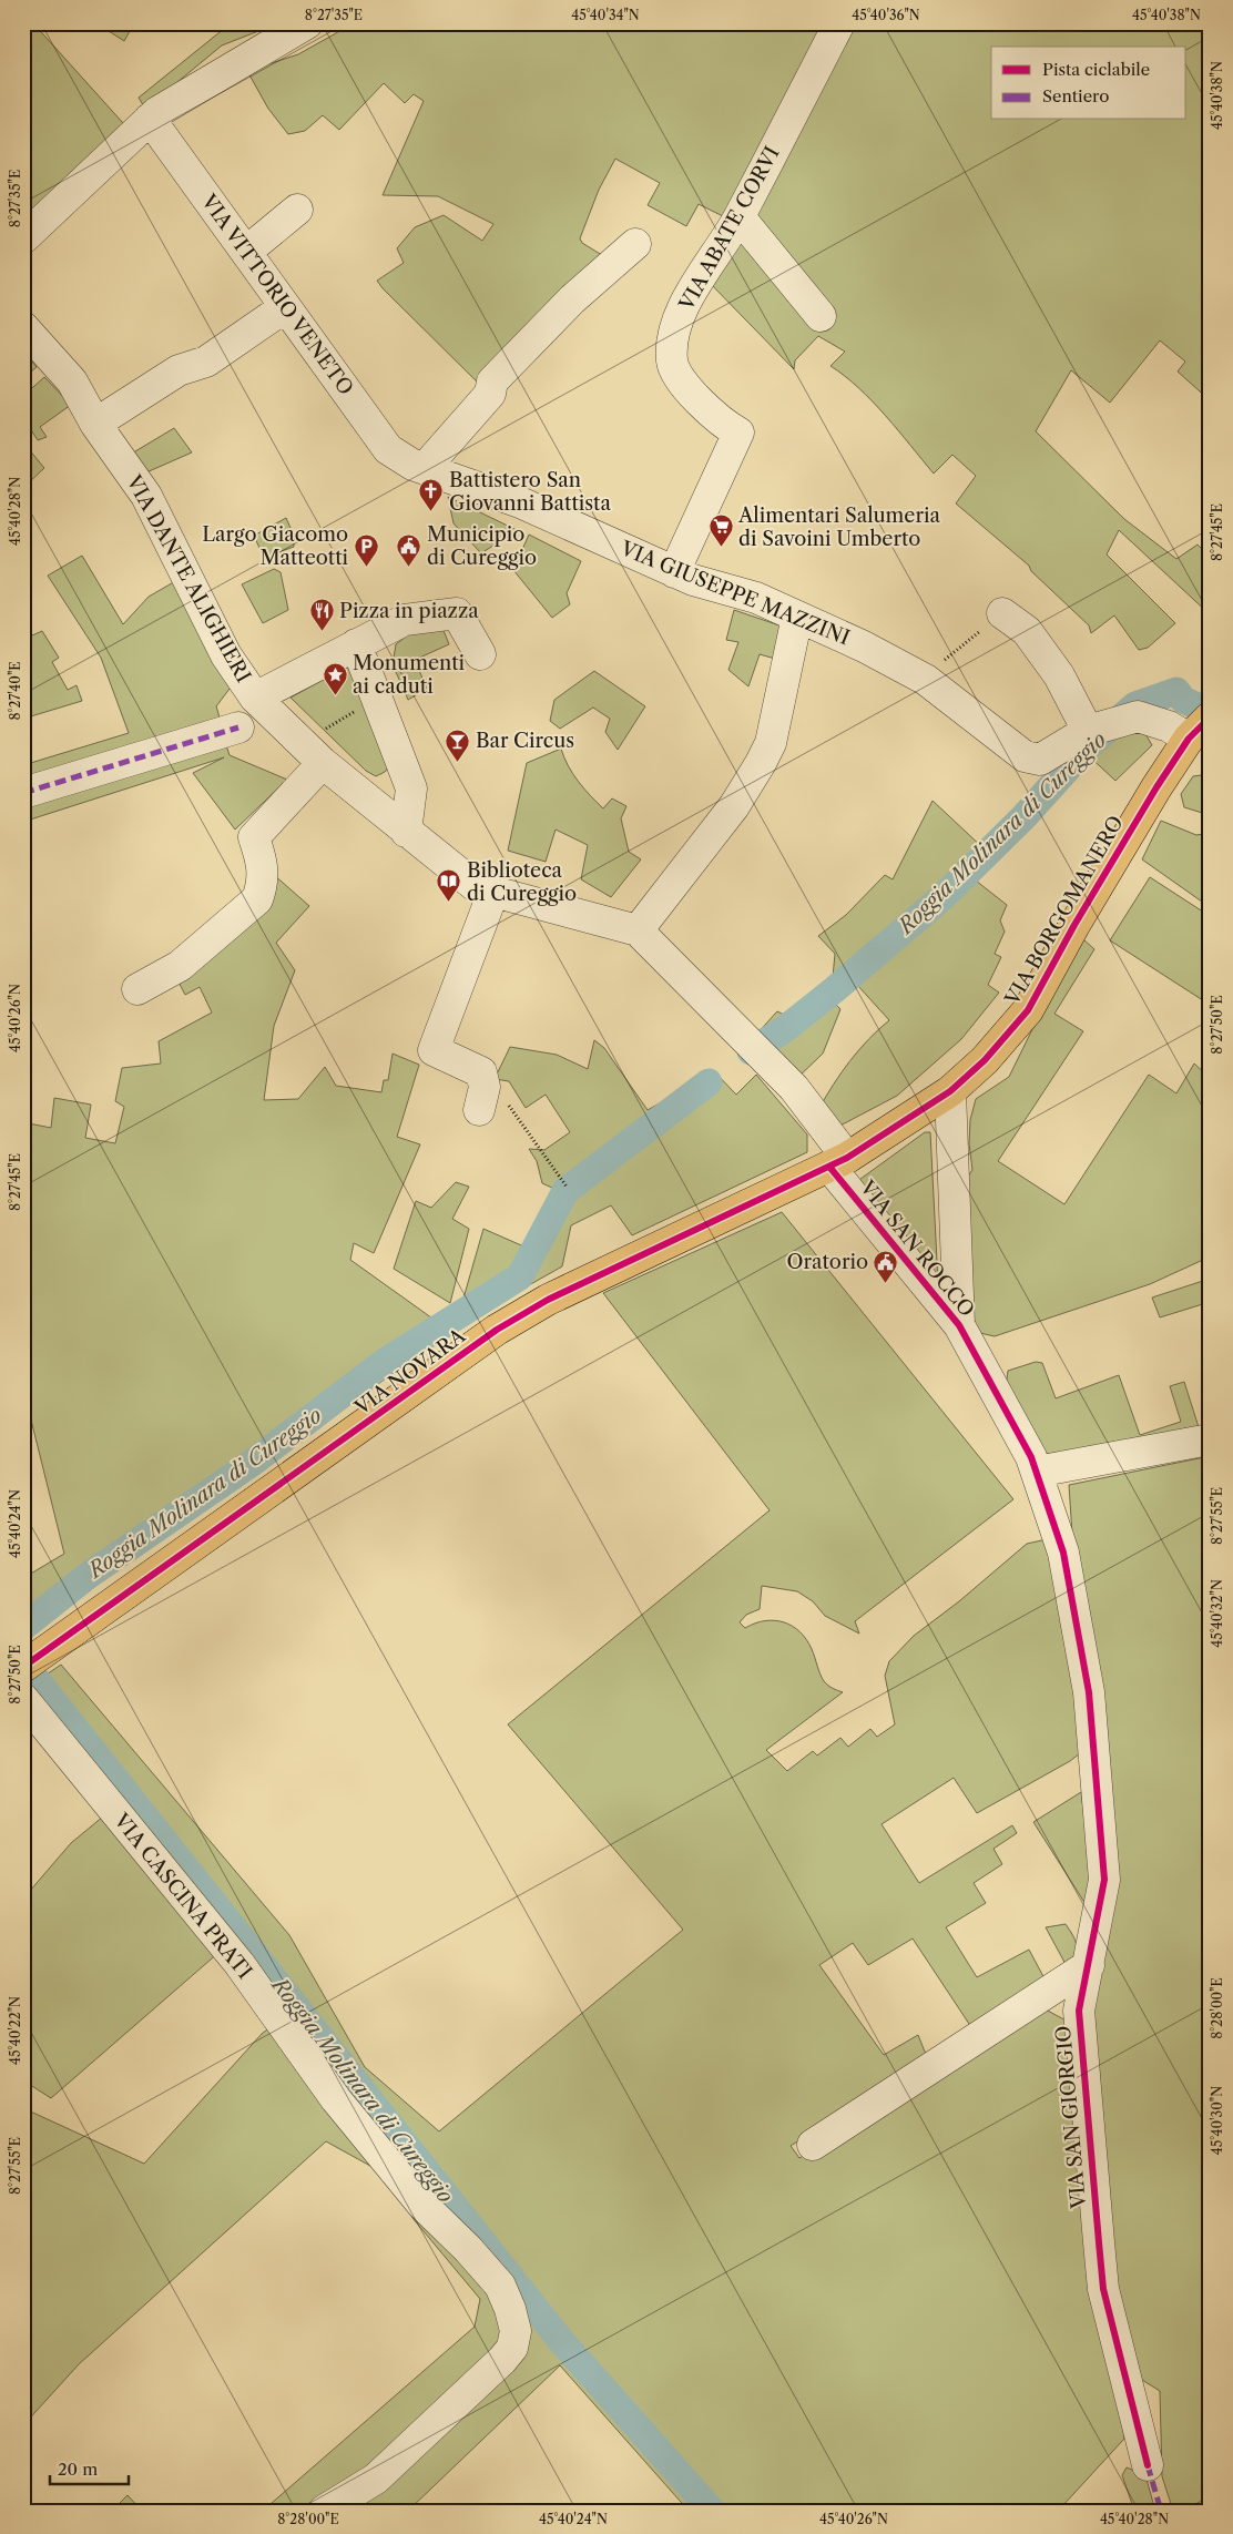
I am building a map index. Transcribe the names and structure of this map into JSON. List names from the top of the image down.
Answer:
{
  "streets": {
    "main road": ["VIA BORGOMANERO", "VIA NOVARA"],
    "street": [
      "VIA ABATE CORVI",
      "VIA VITTORIO VENETO",
      "VIA DANTE ALIGHIERI",
      "VIA GIUSEPPE MAZZINI",
      "VIA SAN ROCCO",
      "VIA CASCINA PRATI",
      "VIA SAN GIORGIO"
    ]
  },
  "crossings": [
    ["VIA ABATE CORVI", "VIA GIUSEPPE MAZZINI"],
    ["VIA VITTORIO VENETO", "VIA GIUSEPPE MAZZINI"],
    ["VIA GIUSEPPE MAZZINI", "VIA BORGOMANERO"],
    ["VIA BORGOMANERO", "VIA SAN ROCCO"],
    ["VIA BORGOMANERO", "VIA NOVARA"],
    ["VIA SAN ROCCO", "VIA NOVARA"],
    ["VIA SAN ROCCO", "VIA SAN GIORGIO"]
  ],
  "water": ["Roggia Molinara di Cureggio"],
  "places": {
    "church": ["Battistero San Giovanni Battista"],
    "supermarket": ["Alimentari Salumeria di Savoini Umberto"],
    "parking": ["Largo Giacomo Matteotti"],
    "public building": ["Municipio di Cureggio", "Oratorio"],
    "restaurant": ["Pizza in piazza"],
    "place": ["Monumenti ai caduti"],
    "bar": ["Bar Circus"],
    "library": ["Biblioteca di Cureggio"]
  },
  "legend": ["Pista ciclabile", "Sentiero"],
  "scale_bar": "20 m",
  "coordinates": [
    "8°27'35\"E",
    "45°40'34\"N",
    "45°40'36\"N",
    "45°40'38\"N",
    "45°40'28\"N",
    "8°27'45\"E",
    "8°27'40\"E",
    "45°40'26\"N",
    "8°27'50\"E",
    "8°27'55\"E",
    "45°40'24\"N",
    "45°40'32\"N",
    "8°28'00\"E",
    "45°40'22\"N",
    "45°40'30\"N"
  ]
}
